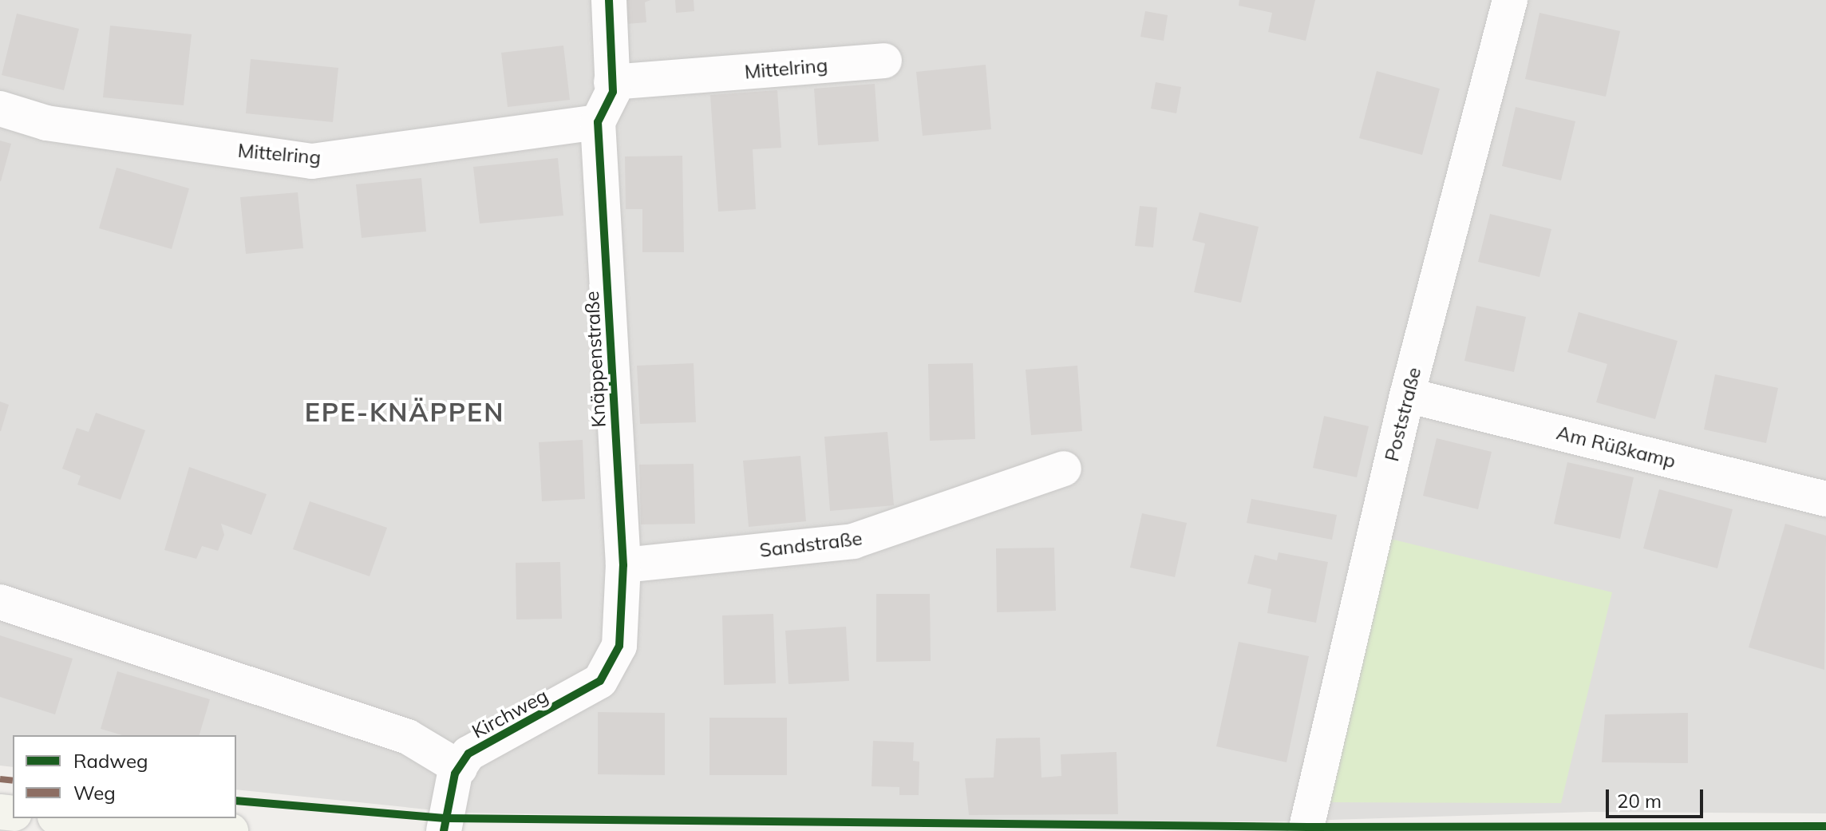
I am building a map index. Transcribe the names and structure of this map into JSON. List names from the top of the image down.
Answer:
{
  "streets": {
    "street": [
      "Mittelring",
      "Knäppenstraße",
      "Poststraße",
      "Am Rüßkamp",
      "Sandstraße",
      "Kirchweg"
    ]
  },
  "crossings": [
    ["Mittelring", "Knäppenstraße"],
    ["Knäppenstraße", "Sandstraße"],
    ["Knäppenstraße", "Kirchweg"],
    ["Poststraße", "Am Rüßkamp"]
  ],
  "districts": ["EPE-KNÄPPEN"],
  "legend": ["Radweg", "Weg"],
  "scale_bar": "20 m"
}
